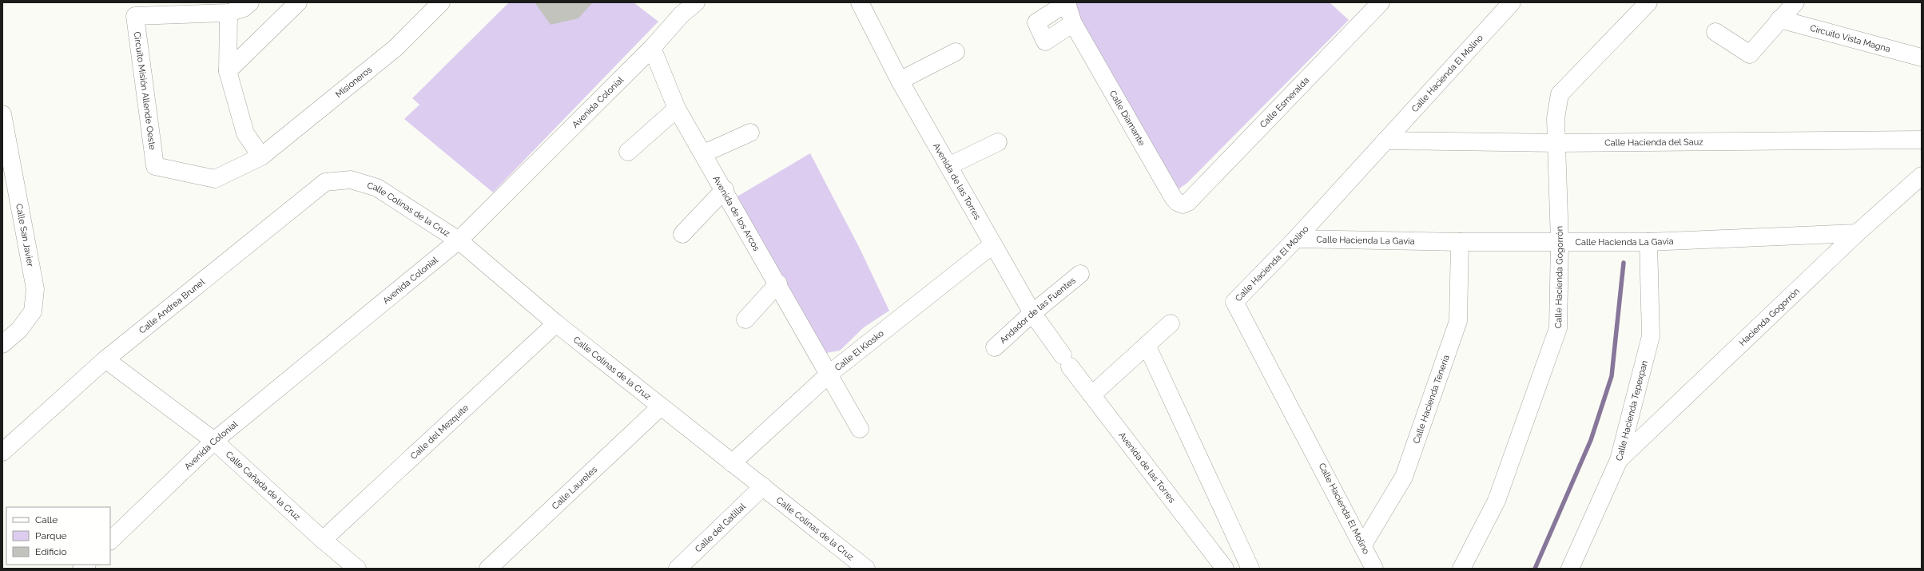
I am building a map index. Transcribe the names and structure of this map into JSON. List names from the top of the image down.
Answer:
{
  "streets": {
    "street": [
      "Circuito Vista Magna",
      "Calle Hacienda El Molino",
      "Misioneros",
      "Circuito Misión Allende Oeste",
      "Avenida Colonial",
      "Calle Esmeralda",
      "Calle Diamante",
      "Calle Hacienda del Sauz",
      "Avenida de las Torres",
      "Calle Colinas de la Cruz",
      "Avenida de los Arcos",
      "Calle San Javier",
      "Calle Hacienda La Gavia",
      "Calle Hacienda Gogorrón",
      "Calle Andrea Brunel",
      "Andador de las Fuentes",
      "Hacienda Gogorrón",
      "Calle El Kiosko",
      "Calle Hacienda Tenería",
      "Calle Hacienda Tepexpan",
      "Calle del Mezquite",
      "Calle Cañada de la Cruz",
      "Calle Laureles",
      "Calle del Gatillal"
    ]
  },
  "crossings": [
    ["Calle Hacienda El Molino", "Calle Hacienda del Sauz"],
    ["Calle Hacienda El Molino", "Calle Hacienda La Gavia"],
    ["Calle Hacienda El Molino", "Calle Hacienda Tenería"],
    ["Misioneros", "Circuito Misión Allende Oeste"],
    ["Avenida Colonial", "Calle Colinas de la Cruz"],
    ["Avenida Colonial", "Avenida de los Arcos"],
    ["Avenida Colonial", "Calle Cañada de la Cruz"],
    ["Calle Esmeralda", "Calle Diamante"],
    ["Calle Hacienda del Sauz", "Calle Hacienda Gogorrón"],
    ["Avenida de las Torres", "Andador de las Fuentes"],
    ["Avenida de las Torres", "Calle El Kiosko"],
    ["Calle Colinas de la Cruz", "Calle Andrea Brunel"],
    ["Calle Colinas de la Cruz", "Calle El Kiosko"],
    ["Calle Colinas de la Cruz", "Calle del Mezquite"],
    ["Calle Colinas de la Cruz", "Calle Laureles"],
    ["Calle Colinas de la Cruz", "Calle del Gatillal"],
    ["Avenida de los Arcos", "Calle El Kiosko"],
    ["Calle Hacienda La Gavia", "Calle Hacienda Gogorrón"],
    ["Calle Hacienda La Gavia", "Hacienda Gogorrón"],
    ["Calle Hacienda La Gavia", "Calle Hacienda Tenería"],
    ["Calle Hacienda La Gavia", "Calle Hacienda Tepexpan"],
    ["Calle Andrea Brunel", "Calle Cañada de la Cruz"],
    ["Hacienda Gogorrón", "Calle Hacienda Tepexpan"],
    ["Calle del Mezquite", "Calle Cañada de la Cruz"]
  ],
  "legend": ["Calle", "Parque", "Edificio"]
}
